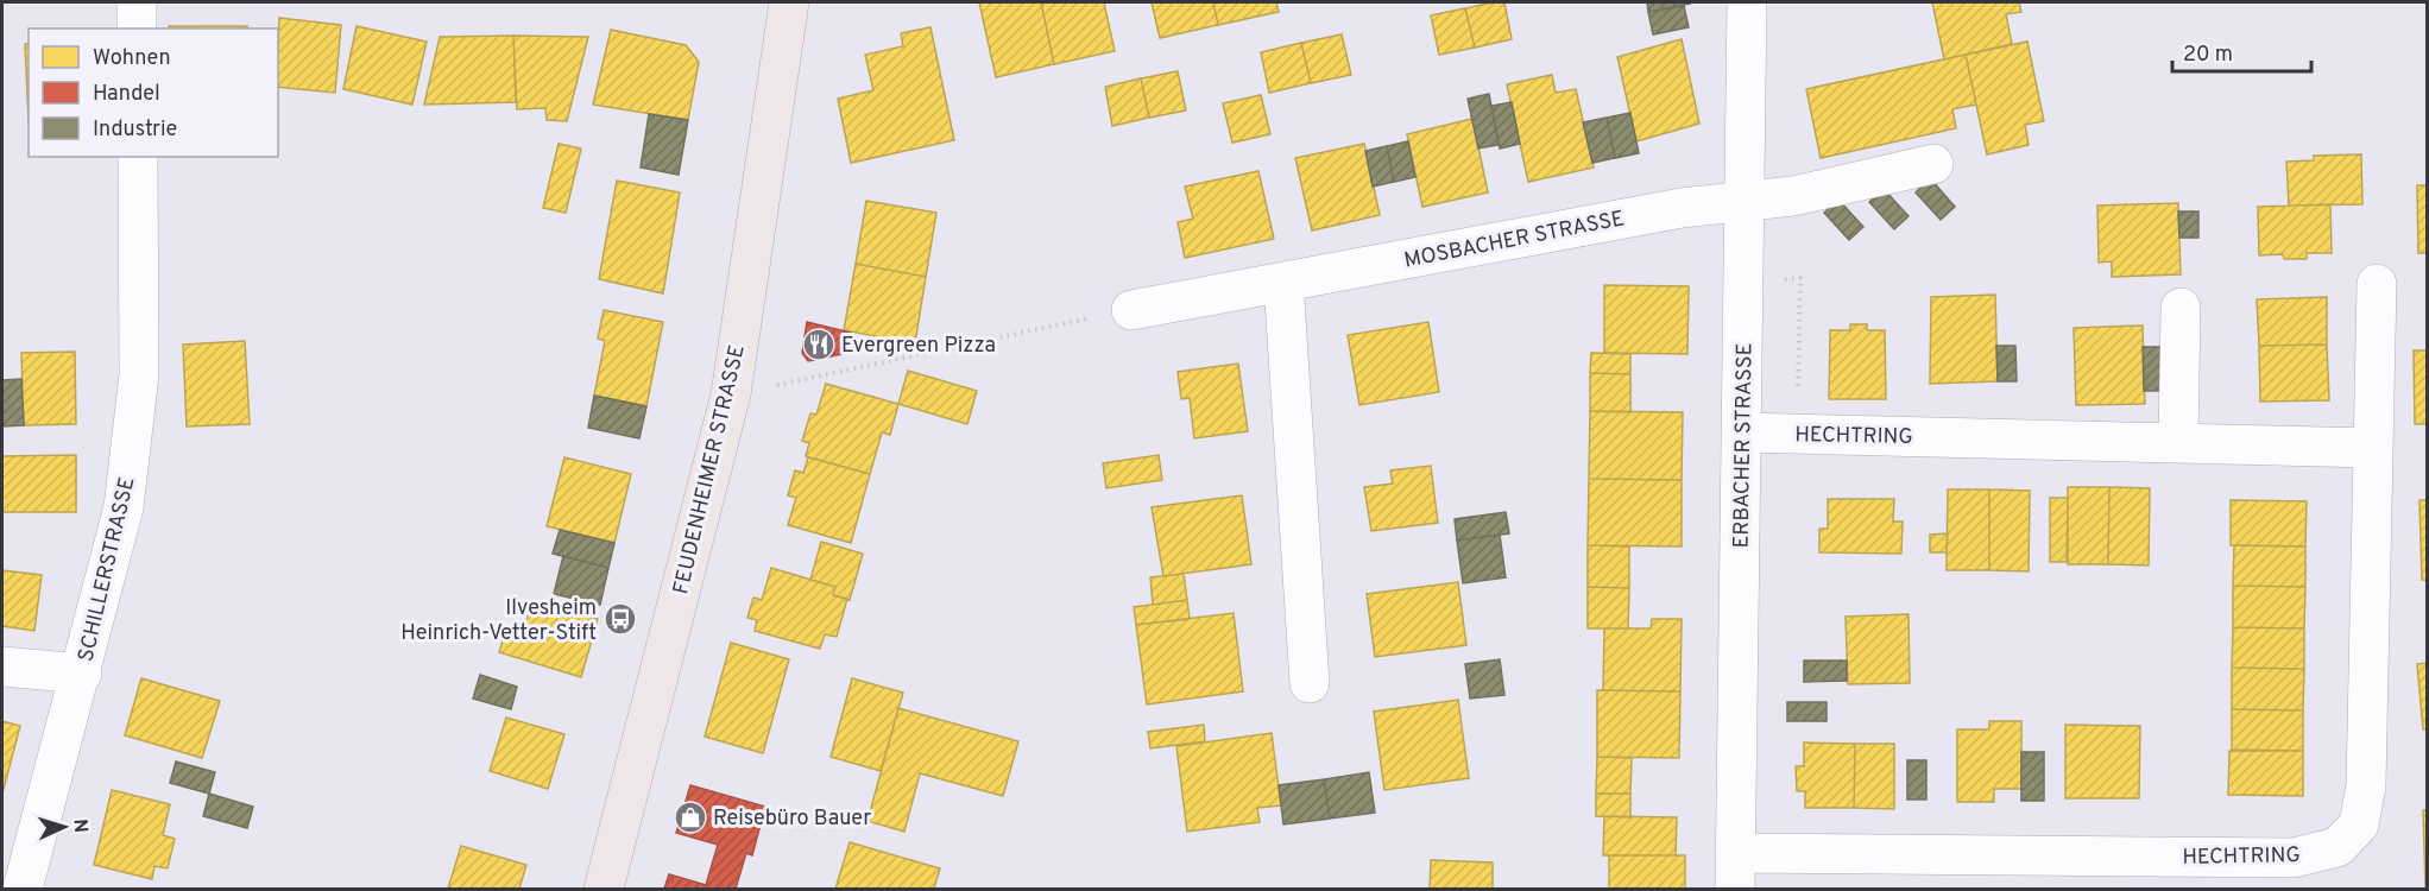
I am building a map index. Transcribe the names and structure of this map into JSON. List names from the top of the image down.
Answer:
{
  "streets": {
    "main road": ["FEUDENHEIMER STRASSE"],
    "street": [
      "MOSBACHER STRASSE",
      "HECHTRING",
      "ERBACHER STRASSE",
      "SCHILLERSTRASSE"
    ]
  },
  "crossings": [
    ["MOSBACHER STRASSE", "ERBACHER STRASSE"],
    ["HECHTRING", "ERBACHER STRASSE"]
  ],
  "places": {
    "restaurant": ["Evergreen Pizza"],
    "bus stop": ["Ilvesheim Heinrich-Vetter-Stift"],
    "shop": ["Reisebüro Bauer"]
  },
  "legend": ["Wohnen", "Handel", "Industrie"],
  "scale_bar": "20 m",
  "north": "right"
}
